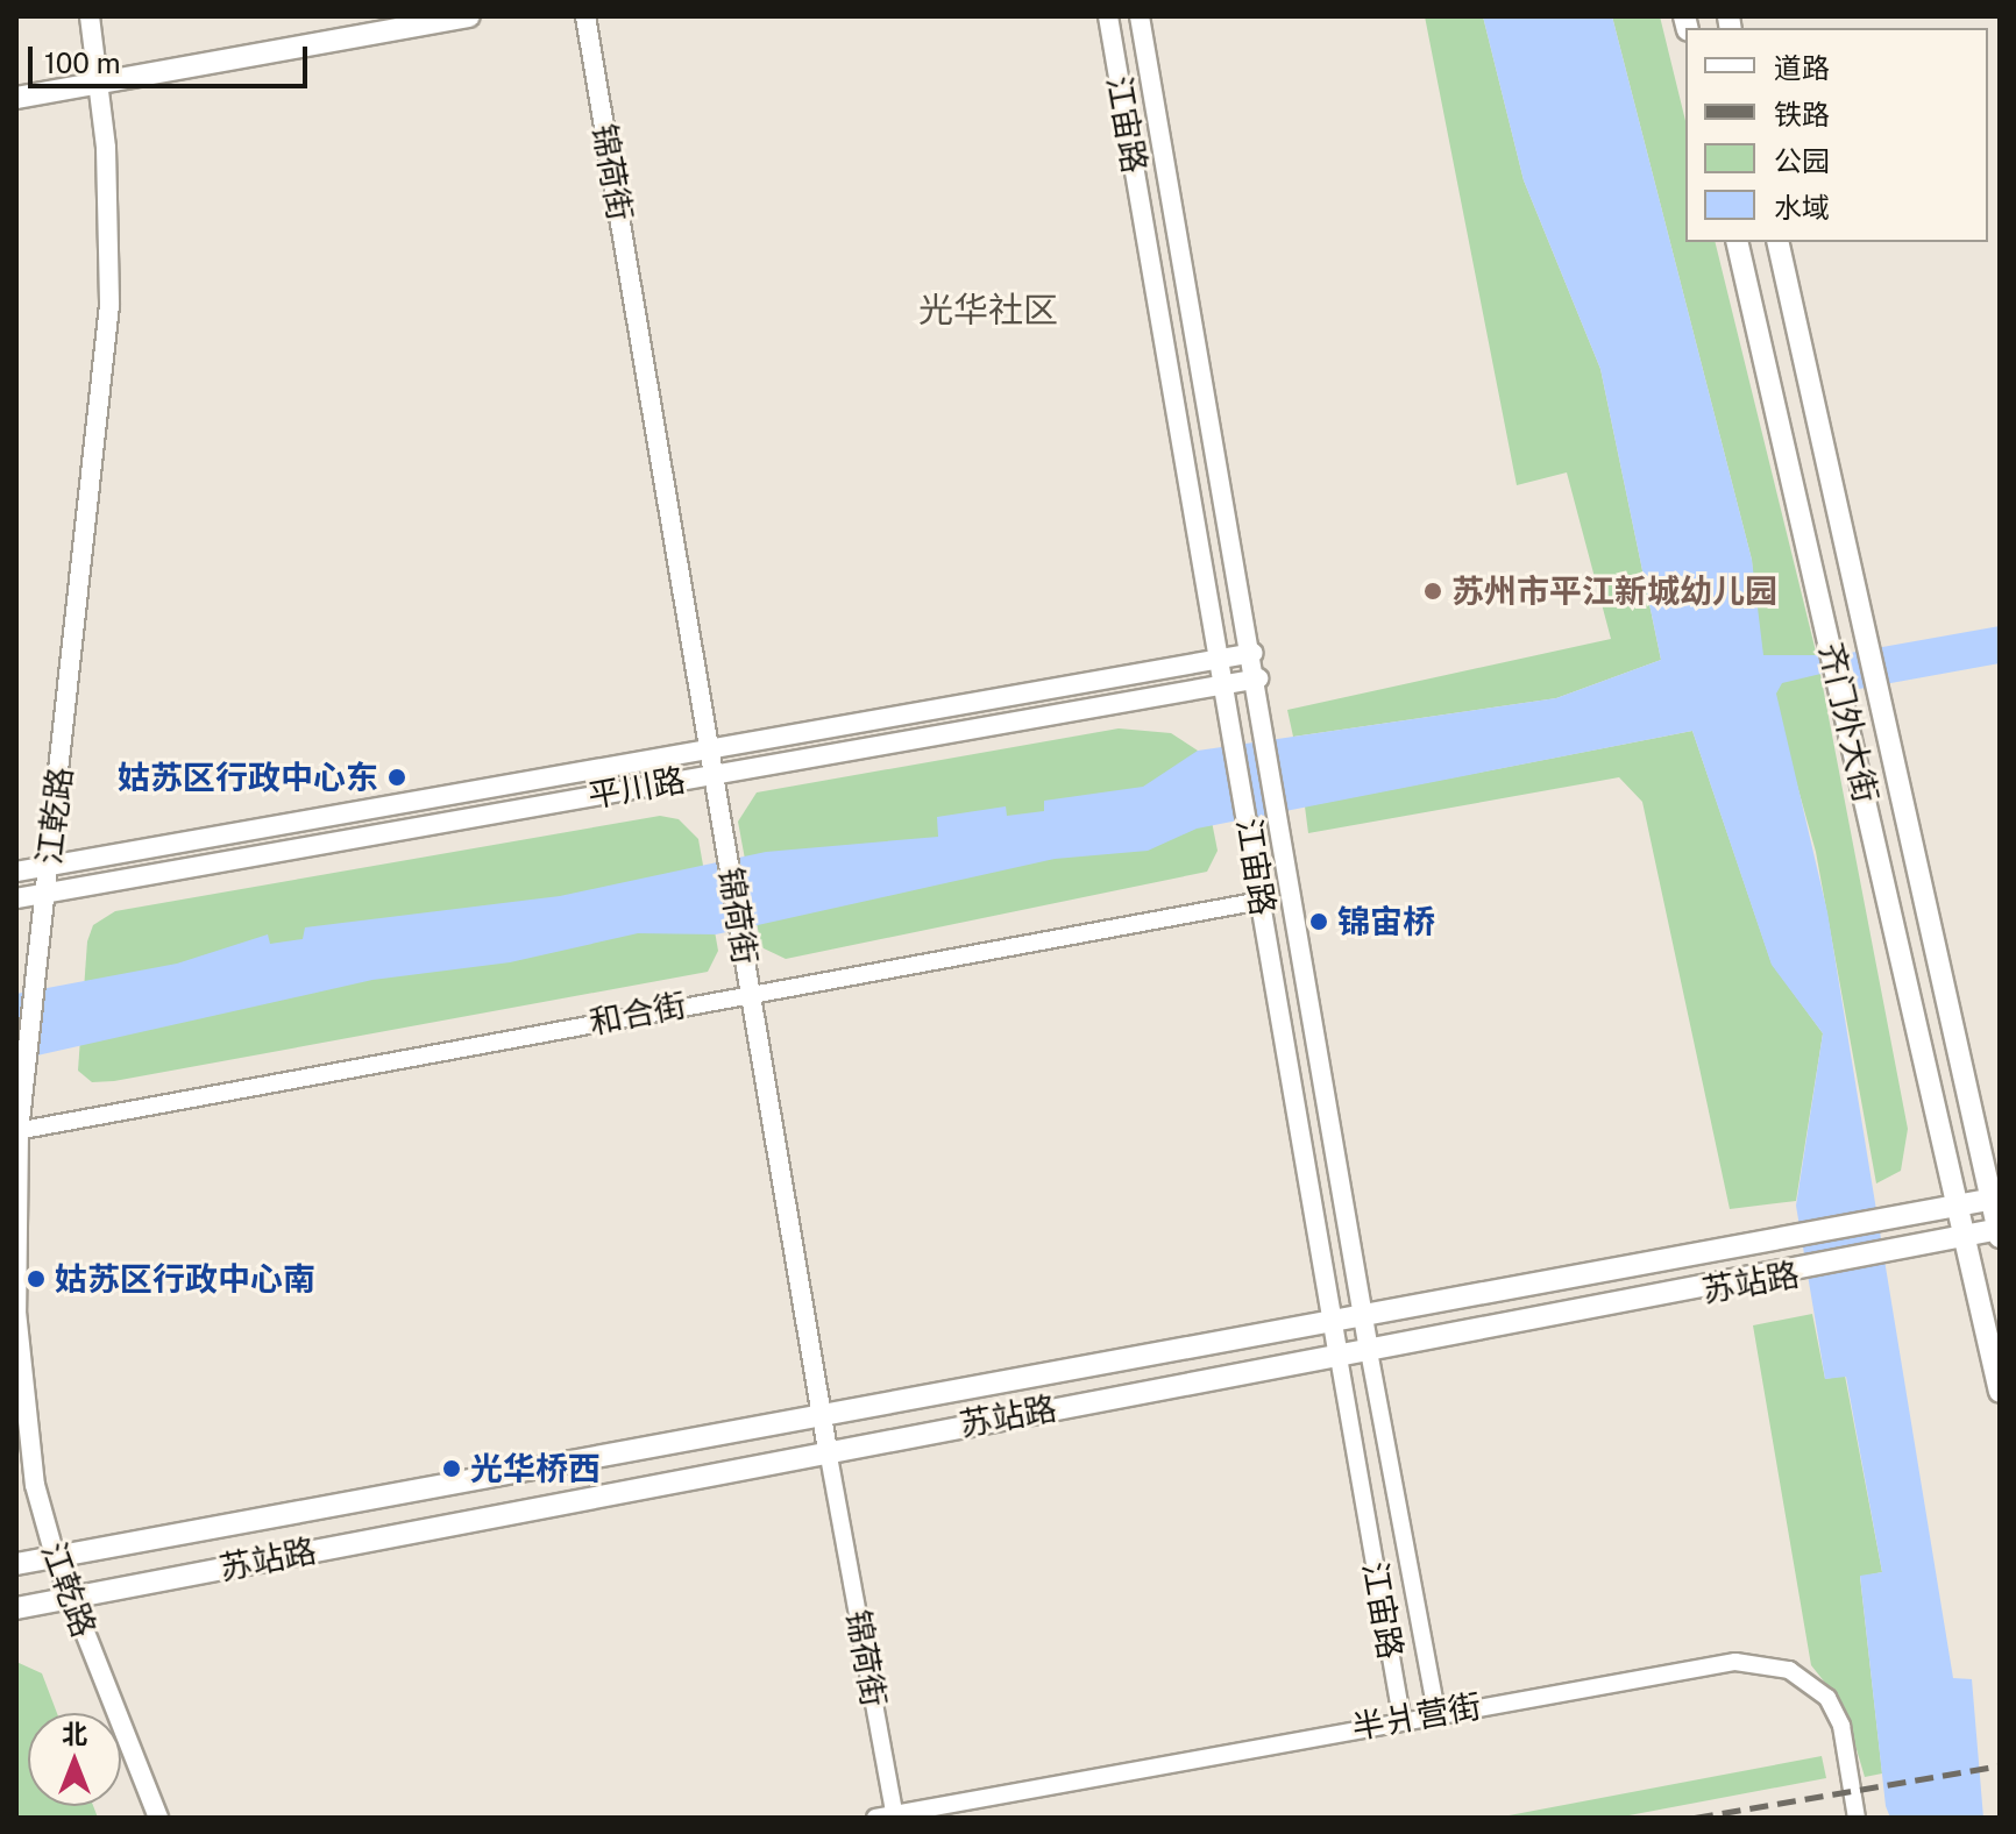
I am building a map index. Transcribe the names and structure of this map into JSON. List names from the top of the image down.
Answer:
{
  "streets": {
    "main road": ["齐门外大街", "苏站路"],
    "street": [
      "江宙路",
      "锦荷街",
      "平川路",
      "江乾路",
      "和合街",
      "半爿营街"
    ]
  },
  "crossings": [
    ["江宙路", "平川路"],
    ["江宙路", "和合街"],
    ["江宙路", "苏站路"],
    ["江宙路", "半爿营街"],
    ["锦荷街", "平川路"],
    ["锦荷街", "和合街"],
    ["锦荷街", "苏站路"],
    ["锦荷街", "半爿营街"],
    ["齐门外大街", "苏站路"],
    ["平川路", "江乾路"],
    ["江乾路", "和合街"],
    ["江乾路", "苏站路"]
  ],
  "districts": ["光华社区"],
  "places": [
    "苏州市平江新城幼儿园",
    "姑苏区行政中心东",
    "锦宙桥",
    "姑苏区行政中心南",
    "光华桥西"
  ],
  "legend": [
    "道路",
    "铁路",
    "公园",
    "水域"
  ],
  "scale_bar": "100 m",
  "north": "top"
}
